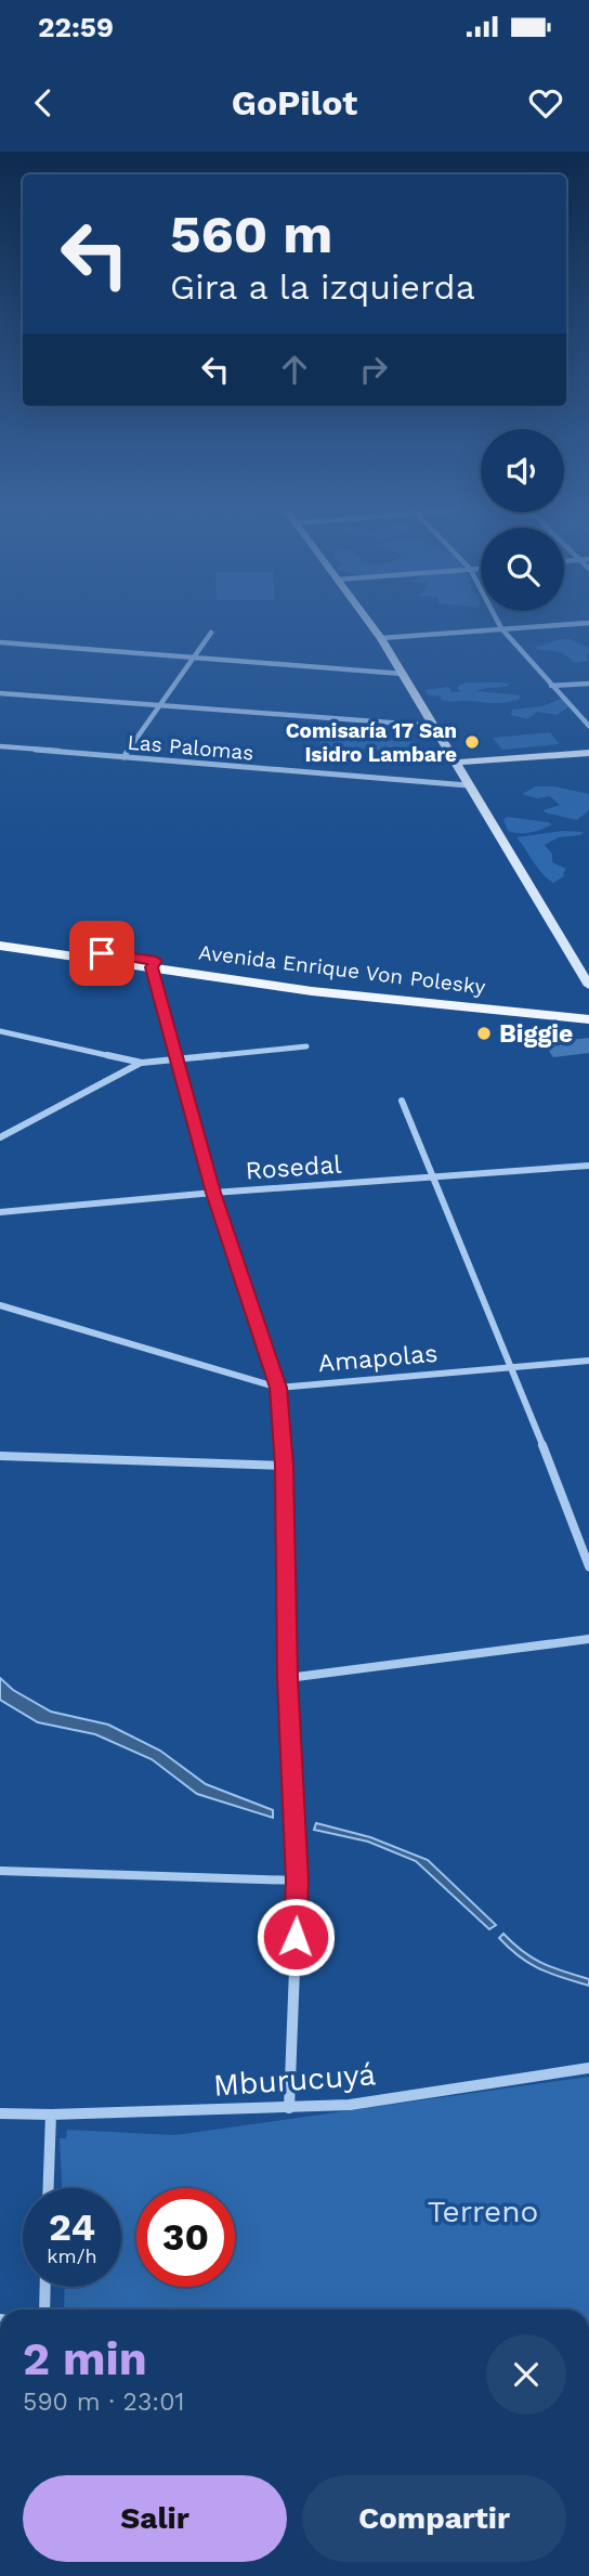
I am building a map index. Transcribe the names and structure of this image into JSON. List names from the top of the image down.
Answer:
{
  "streets": {
    "main road": ["Avenida Enrique Von Polesky"],
    "street": [
      "Las Palomas",
      "Rosedal",
      "Amapolas",
      "Mburucuyá"
    ]
  },
  "parks": ["Terreno"],
  "places": ["Comisaría 17 San Isidro Lambare", "Biggie"],
  "page": {
    "status": "22:59",
    "header": "GoPilot",
    "turn": ["560 m", "Gira a la izquierda"],
    "speed": "24 km/h",
    "limit": "30",
    "heading": ["2 min", "590 m · 23:01"],
    "buttons": ["Salir", "Compartir"]
  }
}
